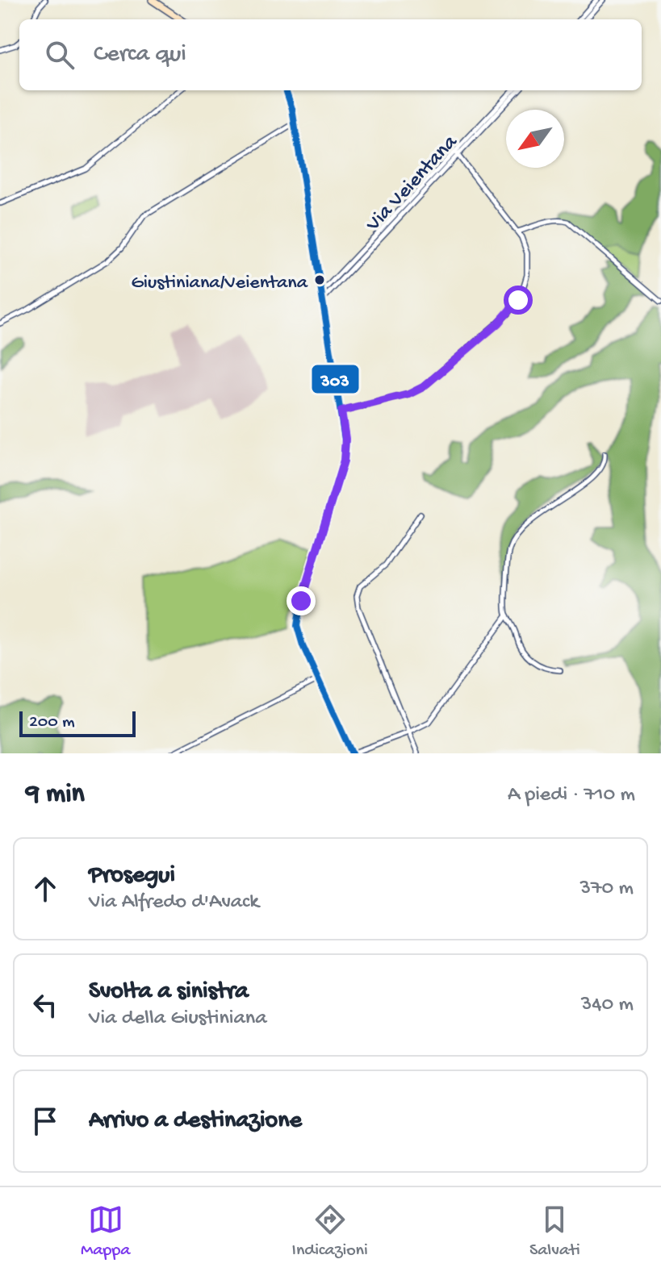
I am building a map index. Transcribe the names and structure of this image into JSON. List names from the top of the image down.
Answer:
{
  "streets": {
    "street": ["Via Veientana"]
  },
  "places": ["Giustiniana/Veientana"],
  "lines": ["transit line 303"],
  "scale_bar": "200 m",
  "north": "bottom left",
  "page": {
    "search": "Cerca qui",
    "scale": "200 m",
    "heading": ["9 min", "A piedi · 710 m"],
    "list": [
      ["Prosegui", "Via Alfredo d'Avack", "370 m"],
      ["Svolta a sinistra", "Via della Giustiniana", "340 m"],
      "Arrivo a destinazione"
    ],
    "nav": ["Mappa", "Indicazioni", "Salvati"]
  }
}
